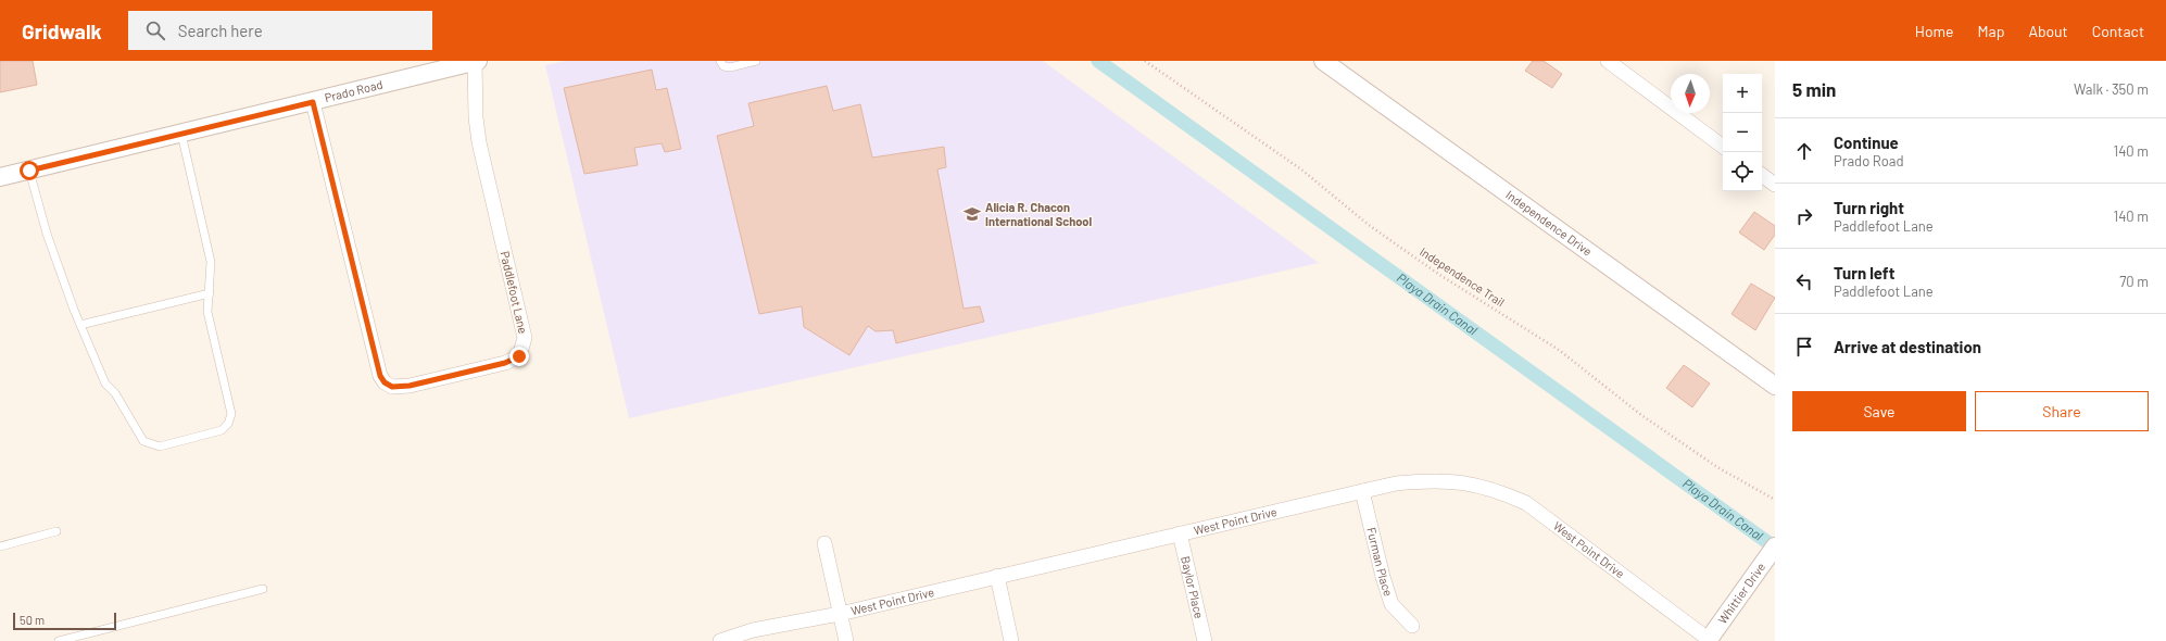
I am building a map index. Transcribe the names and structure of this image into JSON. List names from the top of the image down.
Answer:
{
  "streets": {
    "street": [
      "Prado Road",
      "Independence Drive",
      "Paddlefoot Lane",
      "West Point Drive",
      "Furman Place",
      "Baylor Place",
      "Whittier Drive"
    ],
    "path": ["Independence Trail"]
  },
  "crossings": [
    ["Prado Road", "Paddlefoot Lane"],
    ["West Point Drive", "Furman Place"],
    ["West Point Drive", "Baylor Place"],
    ["West Point Drive", "Whittier Drive"]
  ],
  "water": ["Playa Drain Canal"],
  "places": {
    "school or university": ["Alicia R. Chacon International School"]
  },
  "scale_bar": "50 m",
  "north": "bottom",
  "page": {
    "header": "Gridwalk",
    "search": "Search here",
    "nav": [
      "Home",
      "Map",
      "About",
      "Contact"
    ],
    "heading": ["5 min", "Walk · 350 m"],
    "map_buttons": ["+", "−"],
    "list": [
      ["Continue", "Prado Road", "140 m"],
      ["Turn right", "Paddlefoot Lane", "140 m"],
      ["Turn left", "Paddlefoot Lane", "70 m"],
      "Arrive at destination"
    ],
    "buttons": ["Save", "Share"],
    "scale": "50 m"
  }
}
